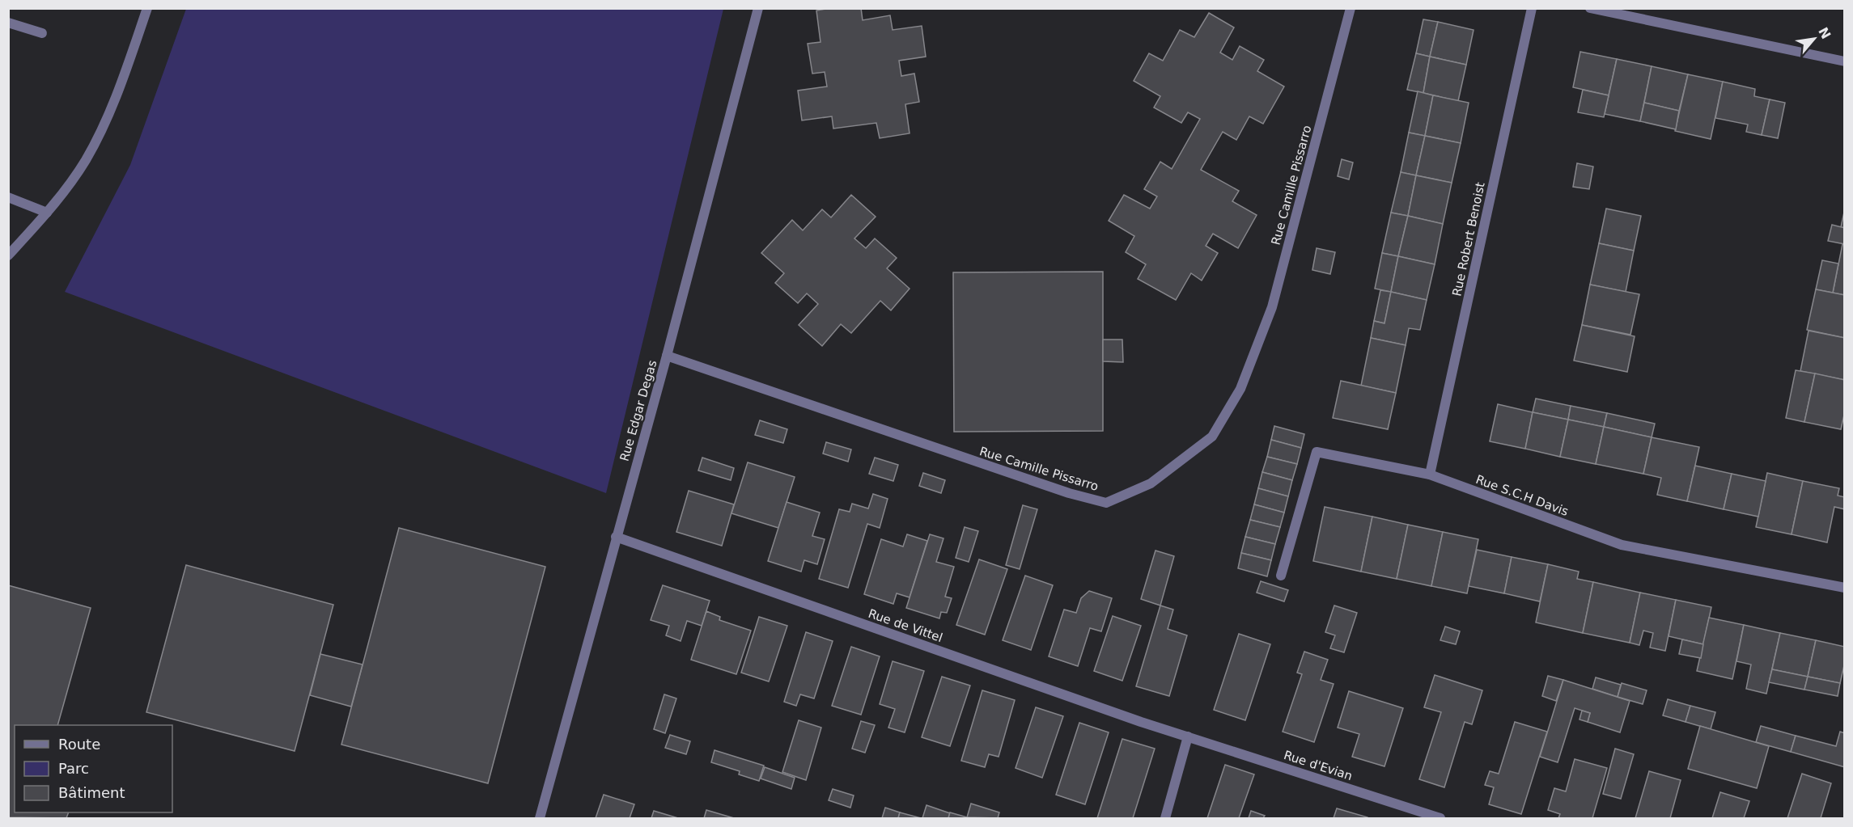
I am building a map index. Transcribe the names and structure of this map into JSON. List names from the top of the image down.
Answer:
{
  "streets": {
    "street": [
      "Rue Camille Pissarro",
      "Rue Robert Benoist",
      "Rue Edgar Degas",
      "Rue S.C.H Davis",
      "Rue de Vittel",
      "Rue d'Evian"
    ]
  },
  "crossings": [
    ["Rue Camille Pissarro", "Rue Edgar Degas"],
    ["Rue Robert Benoist", "Rue S.C.H Davis"],
    ["Rue Edgar Degas", "Rue de Vittel"],
    ["Rue de Vittel", "Rue d'Evian"]
  ],
  "legend": ["Route", "Parc", "Bâtiment"],
  "north": "top right"
}
